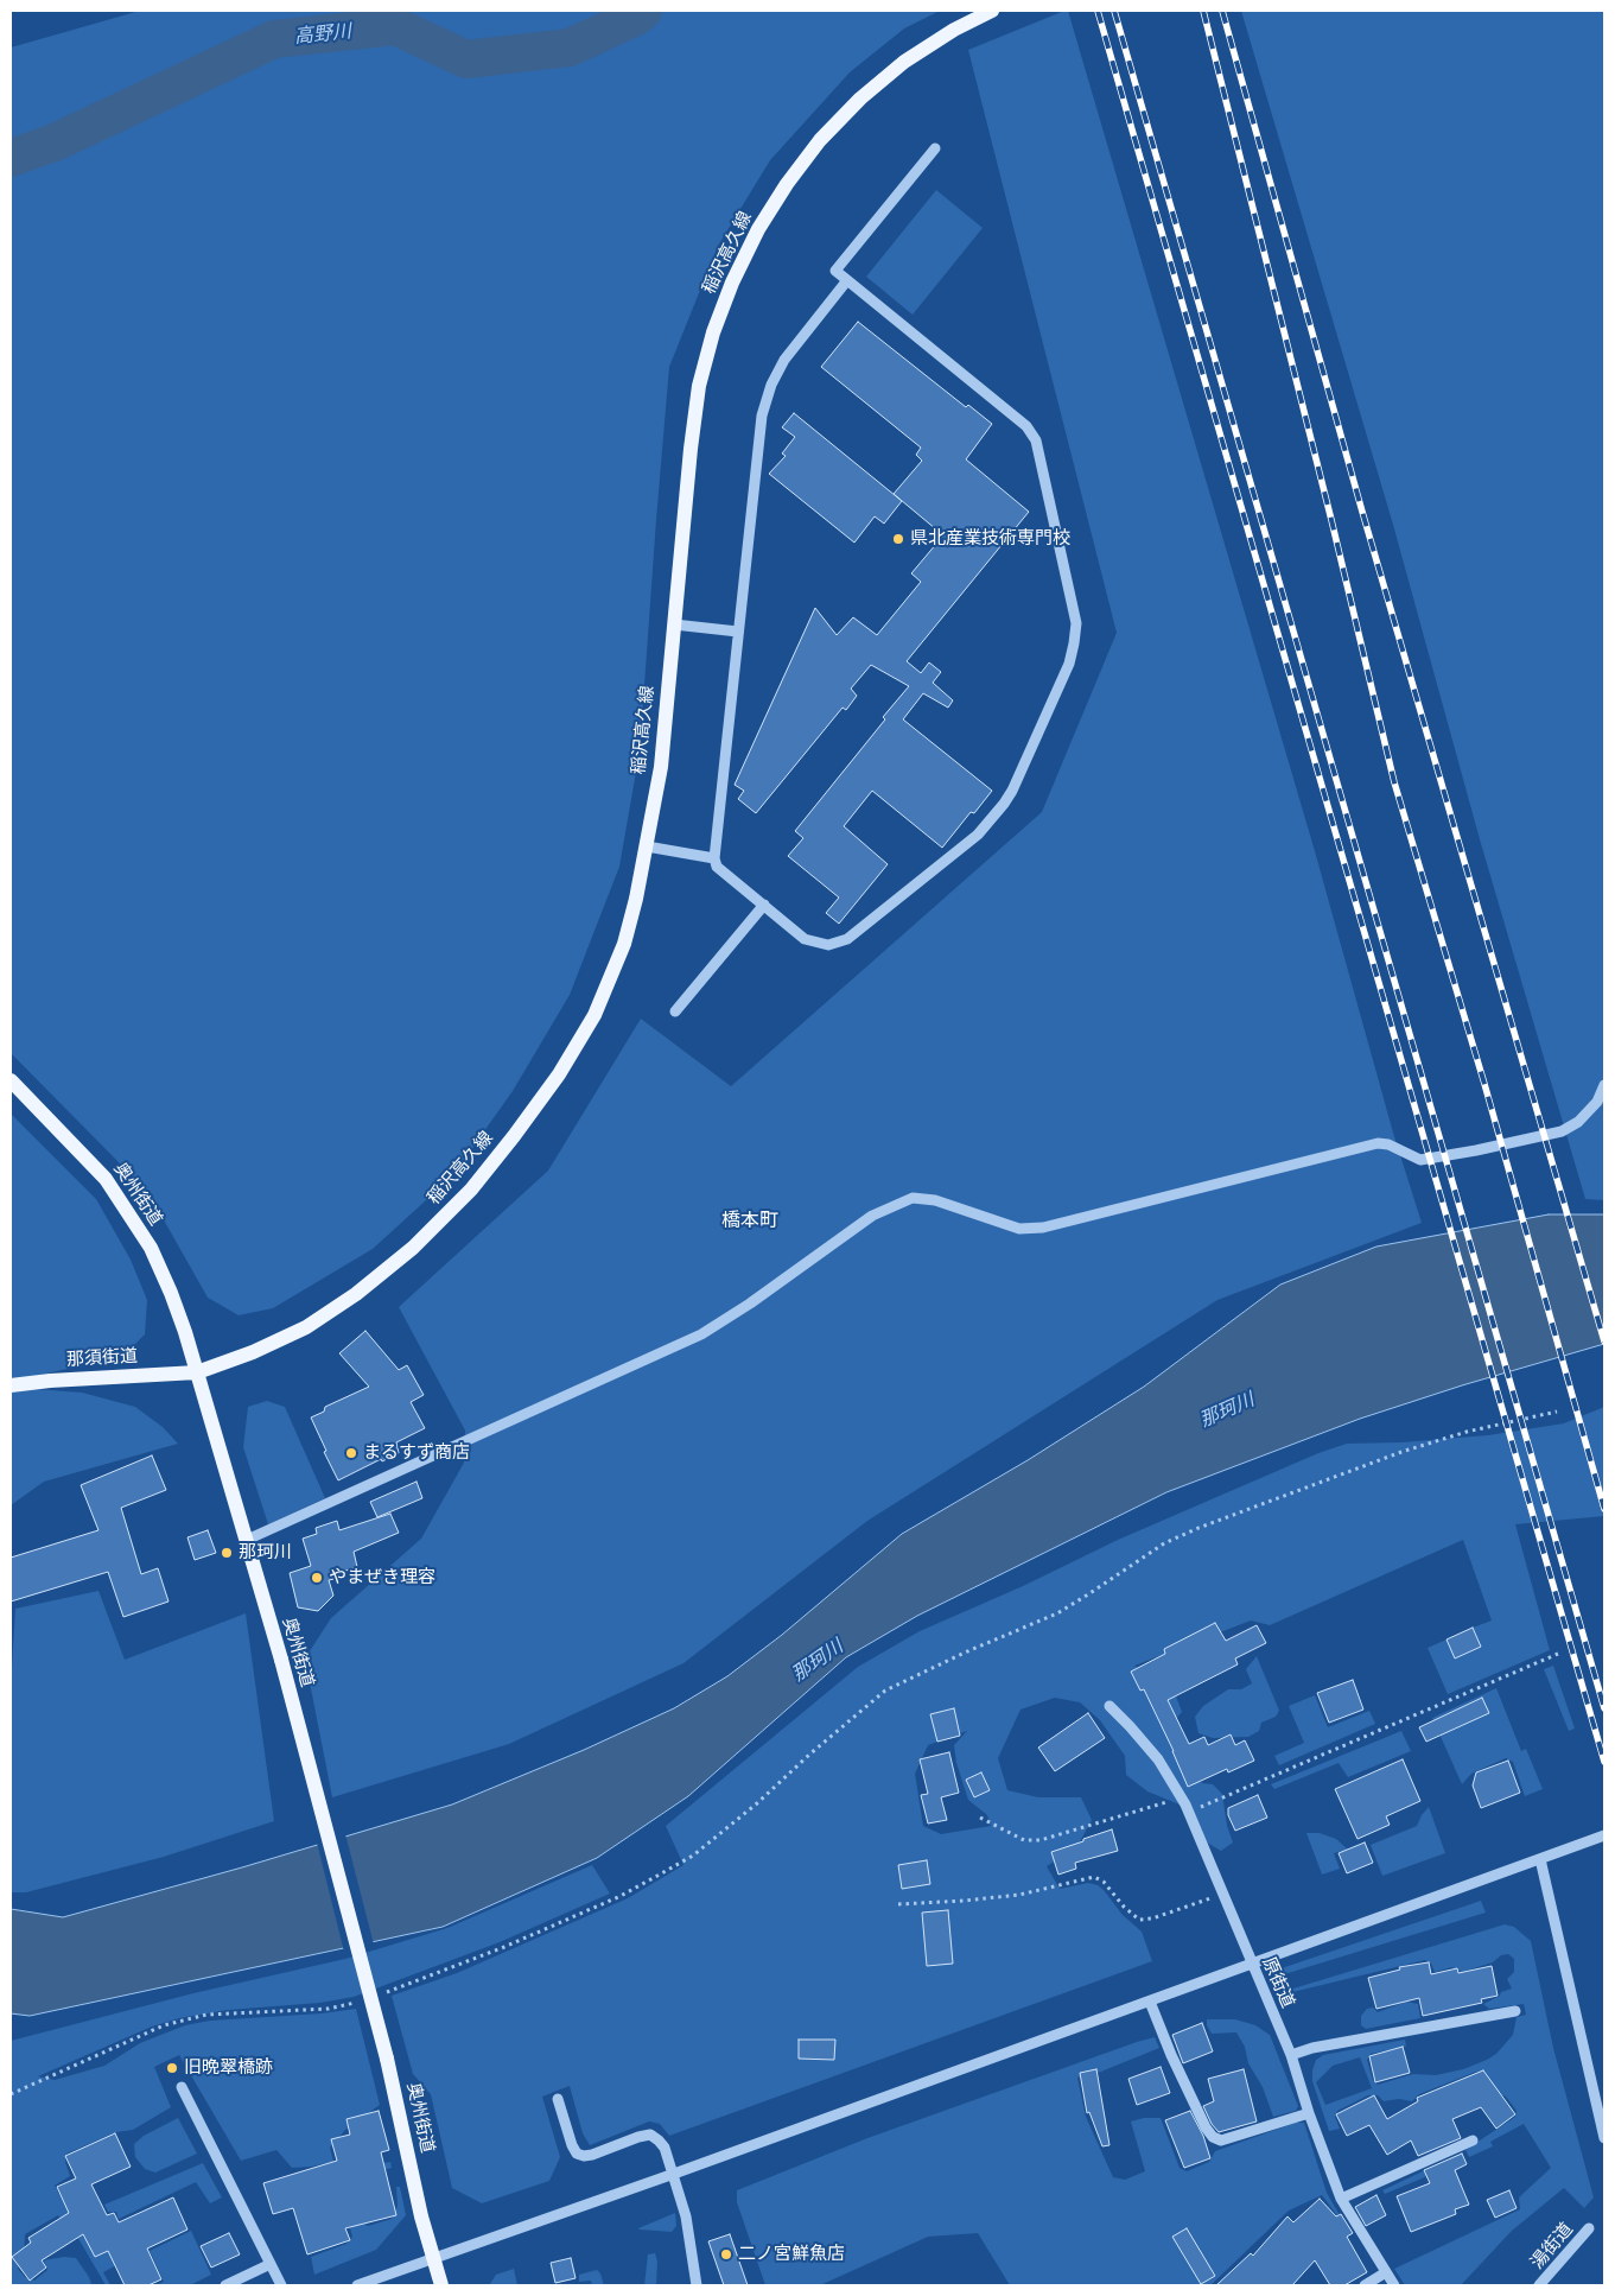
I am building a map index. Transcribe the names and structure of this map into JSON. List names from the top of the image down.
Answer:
{
  "streets": {
    "main road": ["稲沢高久線", "奥州街道", "那須街道"],
    "street": ["原街道", "湯街道"]
  },
  "crossings": [
    ["稲沢高久線", "奥州街道"],
    ["稲沢高久線", "那須街道"],
    ["奥州街道", "那須街道"]
  ],
  "districts": ["橋本町"],
  "water": ["高野川", "那珂川"],
  "places": [
    "県北産業技術専門校",
    "まるすず商店",
    "那珂川",
    "やまぜき理容",
    "旧晩翠橋跡",
    "二ノ宮鮮魚店"
  ]
}
